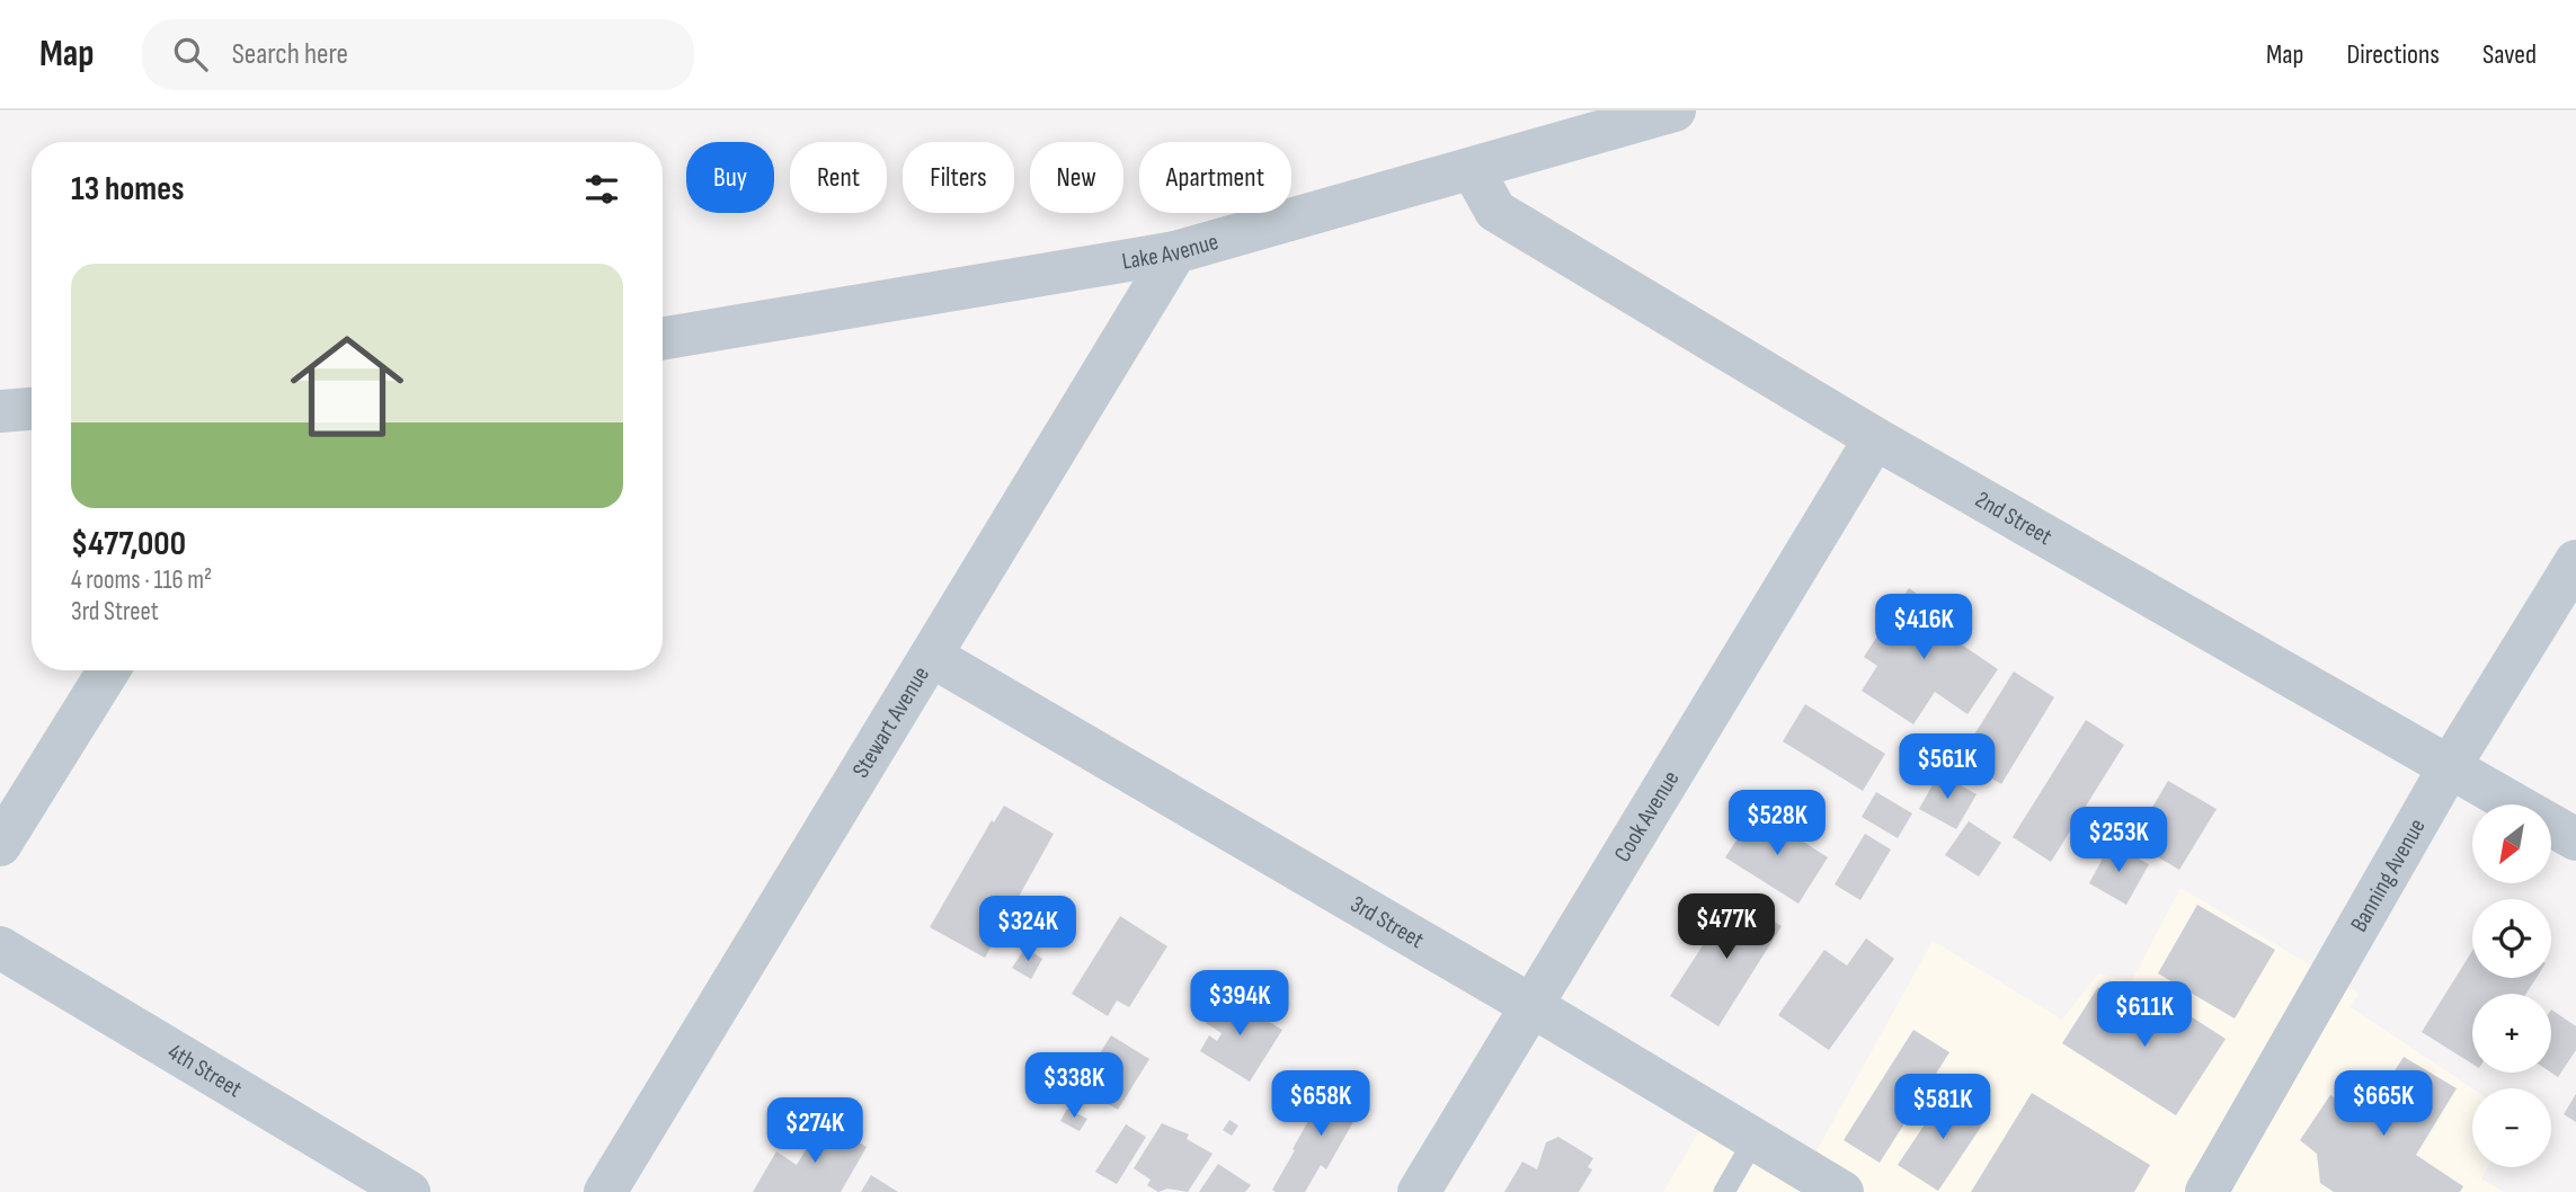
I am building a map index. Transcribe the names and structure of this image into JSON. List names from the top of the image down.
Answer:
{
  "streets": {
    "street": [
      "Lake Avenue",
      "2nd Street",
      "Stewart Avenue",
      "Cook Avenue",
      "Banning Avenue",
      "3rd Street",
      "4th Street"
    ]
  },
  "crossings": [
    ["Lake Avenue", "2nd Street"],
    ["Lake Avenue", "Stewart Avenue"],
    ["2nd Street", "Cook Avenue"],
    ["2nd Street", "Banning Avenue"],
    ["Stewart Avenue", "3rd Street"],
    ["Cook Avenue", "3rd Street"]
  ],
  "north": "bottom left",
  "page": {
    "header": "Map",
    "search": "Search here",
    "nav": ["Map", "Directions", "Saved"],
    "chip": [
      "Buy",
      "Rent",
      "Filters",
      "New",
      "Apartment"
    ],
    "heading": "13 homes",
    "list": [
      {
        "name": "$477,000",
        "note": "4 rooms · 116 m² · 3rd Street"
      }
    ],
    "price": [
      "$416K",
      "$561K",
      "$528K",
      "$253K",
      "$477K",
      "$324K",
      "$394K",
      "$611K",
      "$338K",
      "$658K",
      "$665K",
      "$581K",
      "$274K"
    ],
    "map_buttons": ["+", "−"]
  }
}
